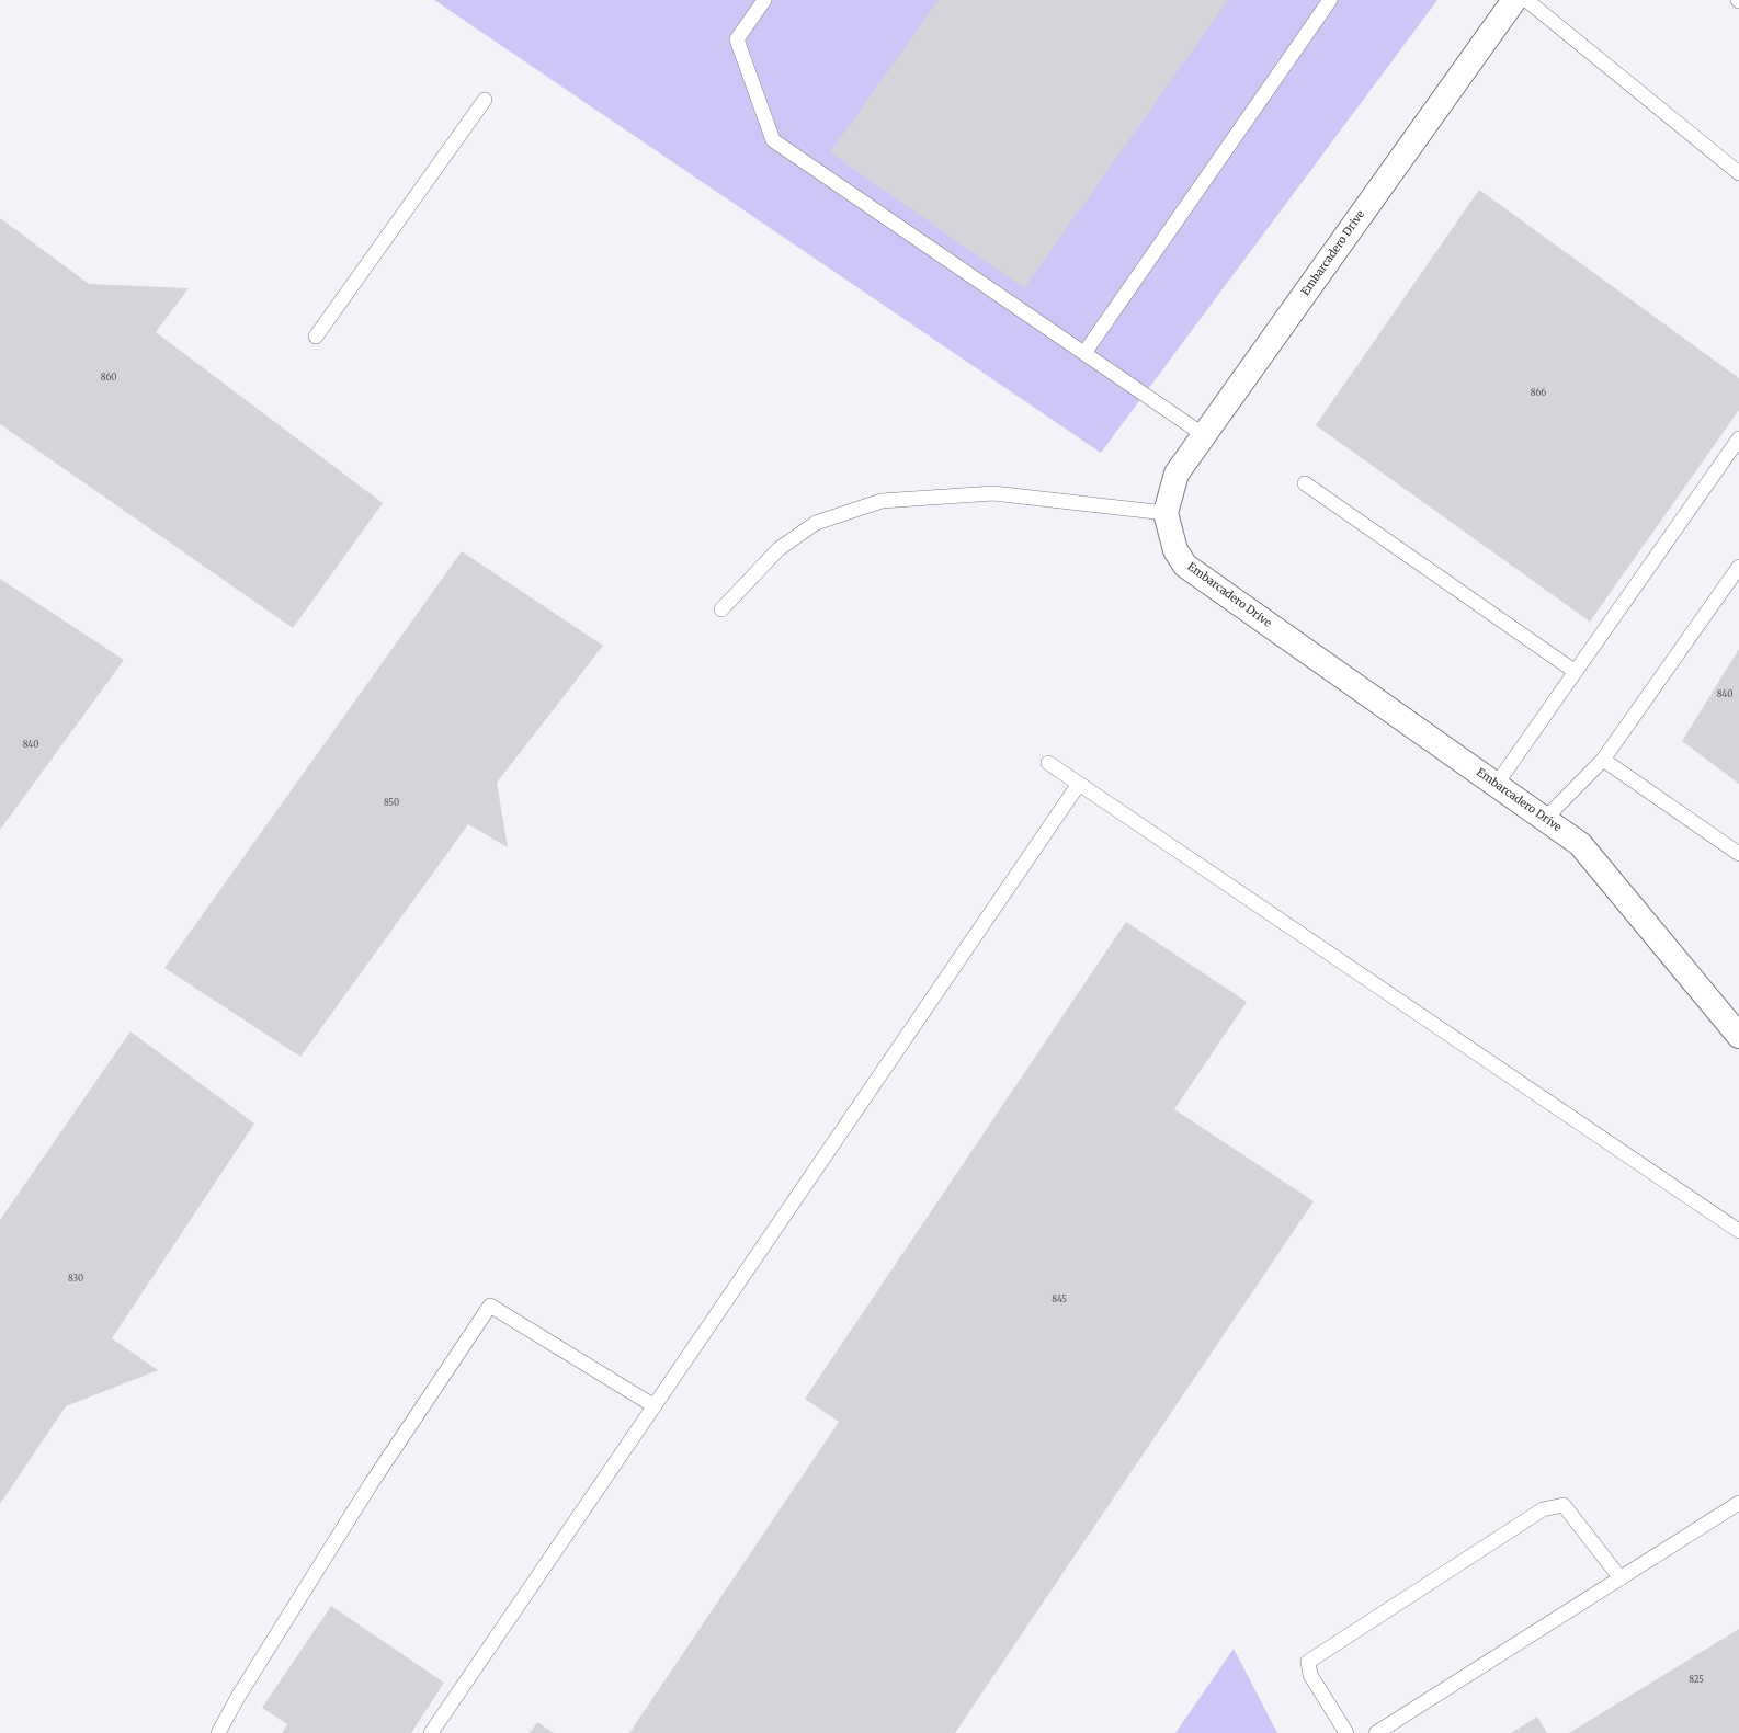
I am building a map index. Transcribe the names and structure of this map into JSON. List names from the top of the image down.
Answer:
{
  "streets": {
    "street": ["Embarcadero Drive"]
  },
  "house_numbers": [
    "860",
    "866",
    "840",
    "840",
    "850",
    "830",
    "845",
    "825"
  ]
}
